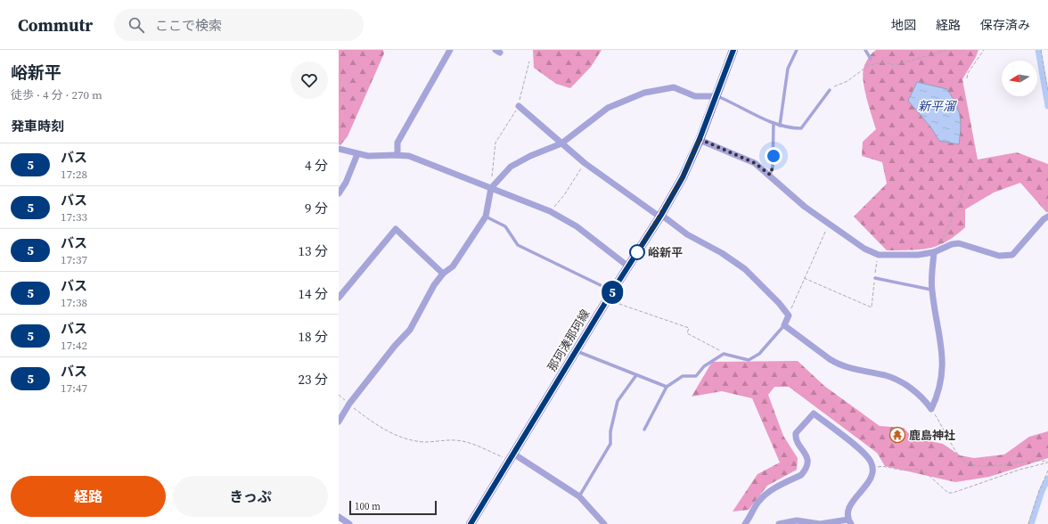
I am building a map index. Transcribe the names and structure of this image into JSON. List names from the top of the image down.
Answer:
{
  "streets": {
    "main road": ["那珂湊那珂線"]
  },
  "water": ["新平溜"],
  "places": {
    "other": ["峪新平"],
    "temple": ["鹿島神社"]
  },
  "lines": ["bus line 5"],
  "scale_bar": "100 m",
  "north": "left",
  "page": {
    "header": "Commutr",
    "search": "ここで検索",
    "nav": ["地図", "経路", "保存済み"],
    "heading": [
      ["峪新平", "徒歩 · 4 分 · 270 m"],
      "発車時刻"
    ],
    "on_map": "5",
    "list": [
      {
        "mark": "5",
        "name": "バス",
        "note": "17:28",
        "value": "4 分"
      },
      {
        "mark": "5",
        "name": "バス",
        "note": "17:33",
        "value": "9 分"
      },
      {
        "mark": "5",
        "name": "バス",
        "note": "17:37",
        "value": "13 分"
      },
      {
        "mark": "5",
        "name": "バス",
        "note": "17:38",
        "value": "14 分"
      },
      {
        "mark": "5",
        "name": "バス",
        "note": "17:42",
        "value": "18 分"
      },
      {
        "mark": "5",
        "name": "バス",
        "note": "17:47",
        "value": "23 分"
      }
    ],
    "buttons": ["経路", "きっぷ"],
    "scale": "100 m"
  }
}
